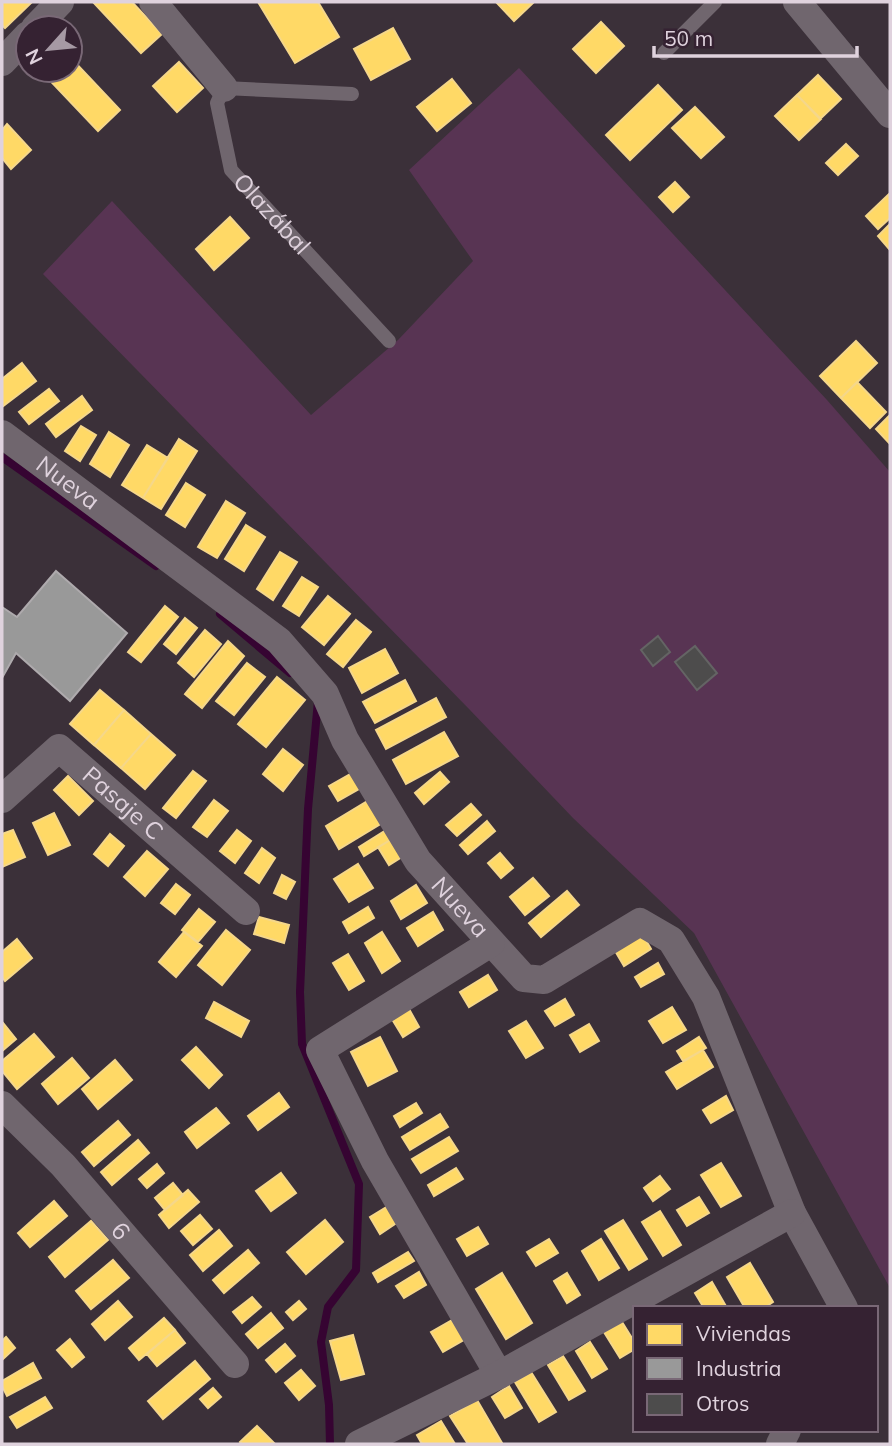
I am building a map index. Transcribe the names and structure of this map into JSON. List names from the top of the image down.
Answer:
{
  "streets": {
    "street": ["Nueva", "Pasaje C", "6"],
    "lane": ["Olazábal"]
  },
  "legend": ["Viviendas", "Industria", "Otros"],
  "scale_bar": "50 m",
  "north": "bottom left"
}
